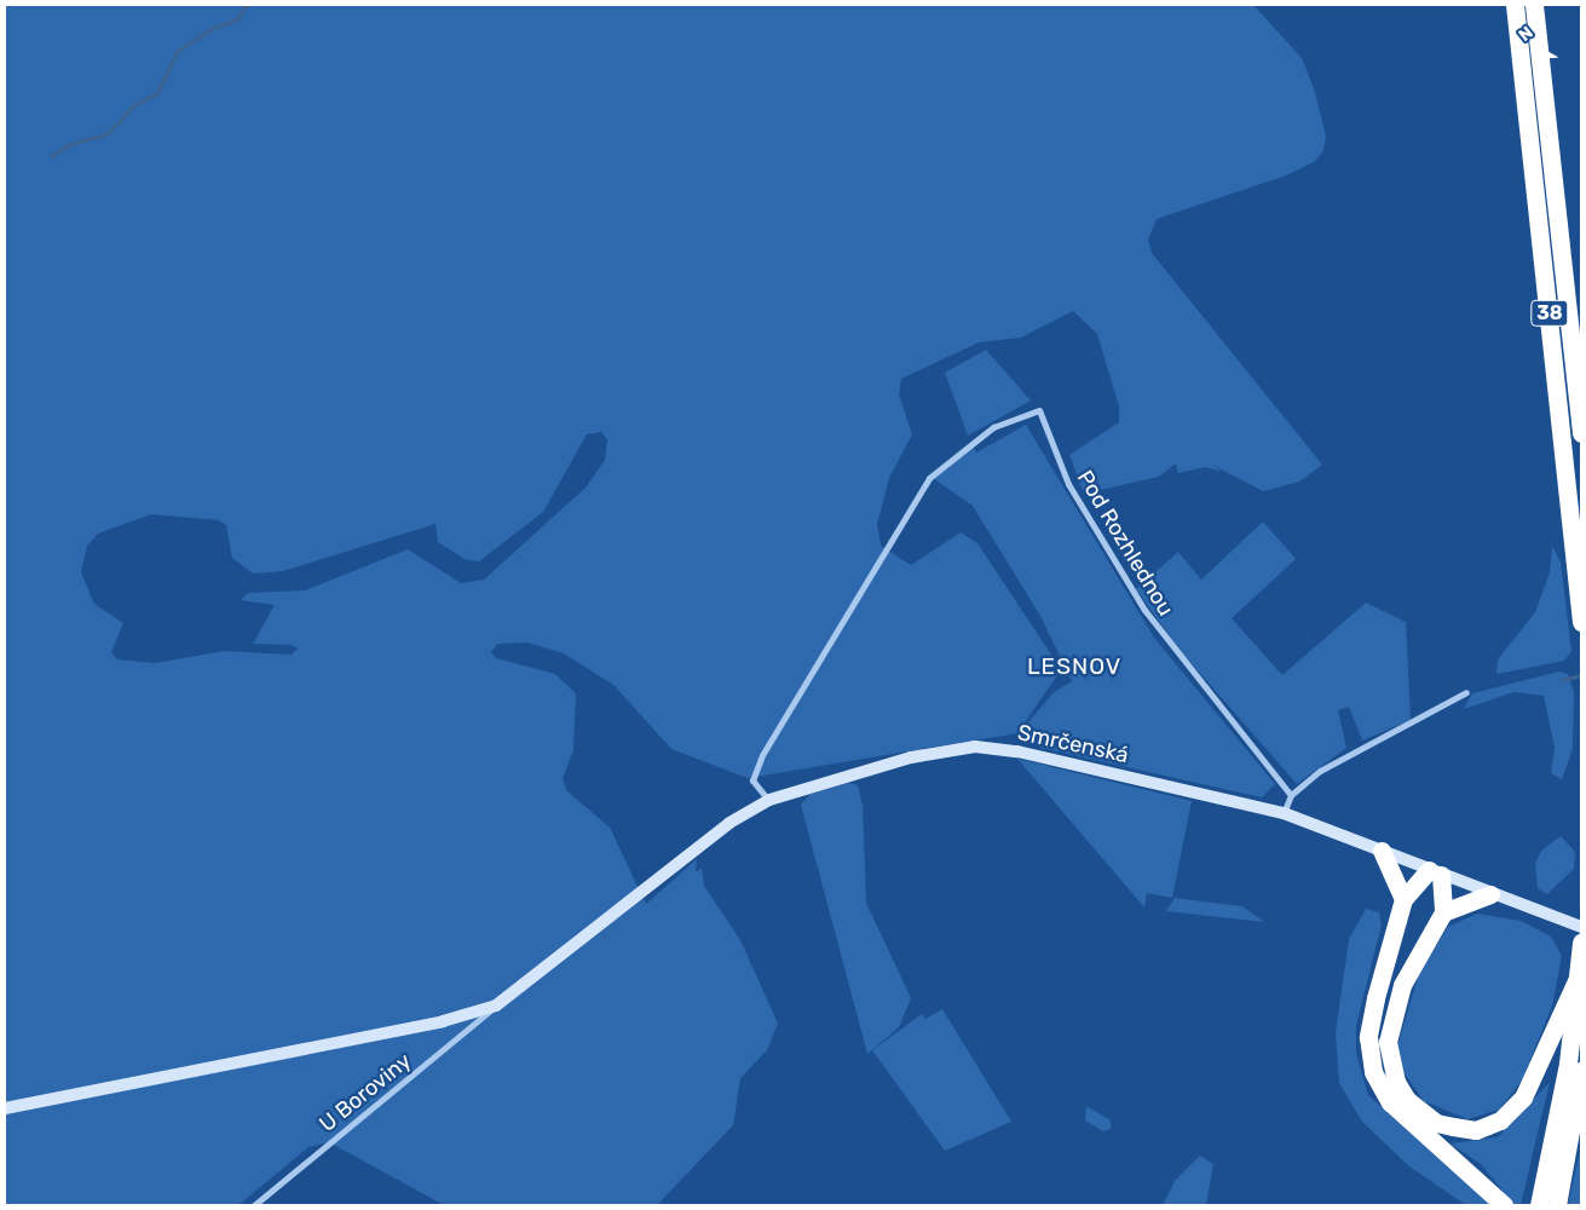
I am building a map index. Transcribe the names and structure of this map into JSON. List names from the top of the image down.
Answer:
{
  "streets": {
    "highway": ["38"],
    "street": ["Pod Rozhlednou", "Smrčenská", "U Boroviny"]
  },
  "crossings": [
    ["Pod Rozhlednou", "Smrčenská"],
    ["Smrčenská", "U Boroviny"]
  ],
  "districts": ["LESNOV"],
  "north": "top left"
}
